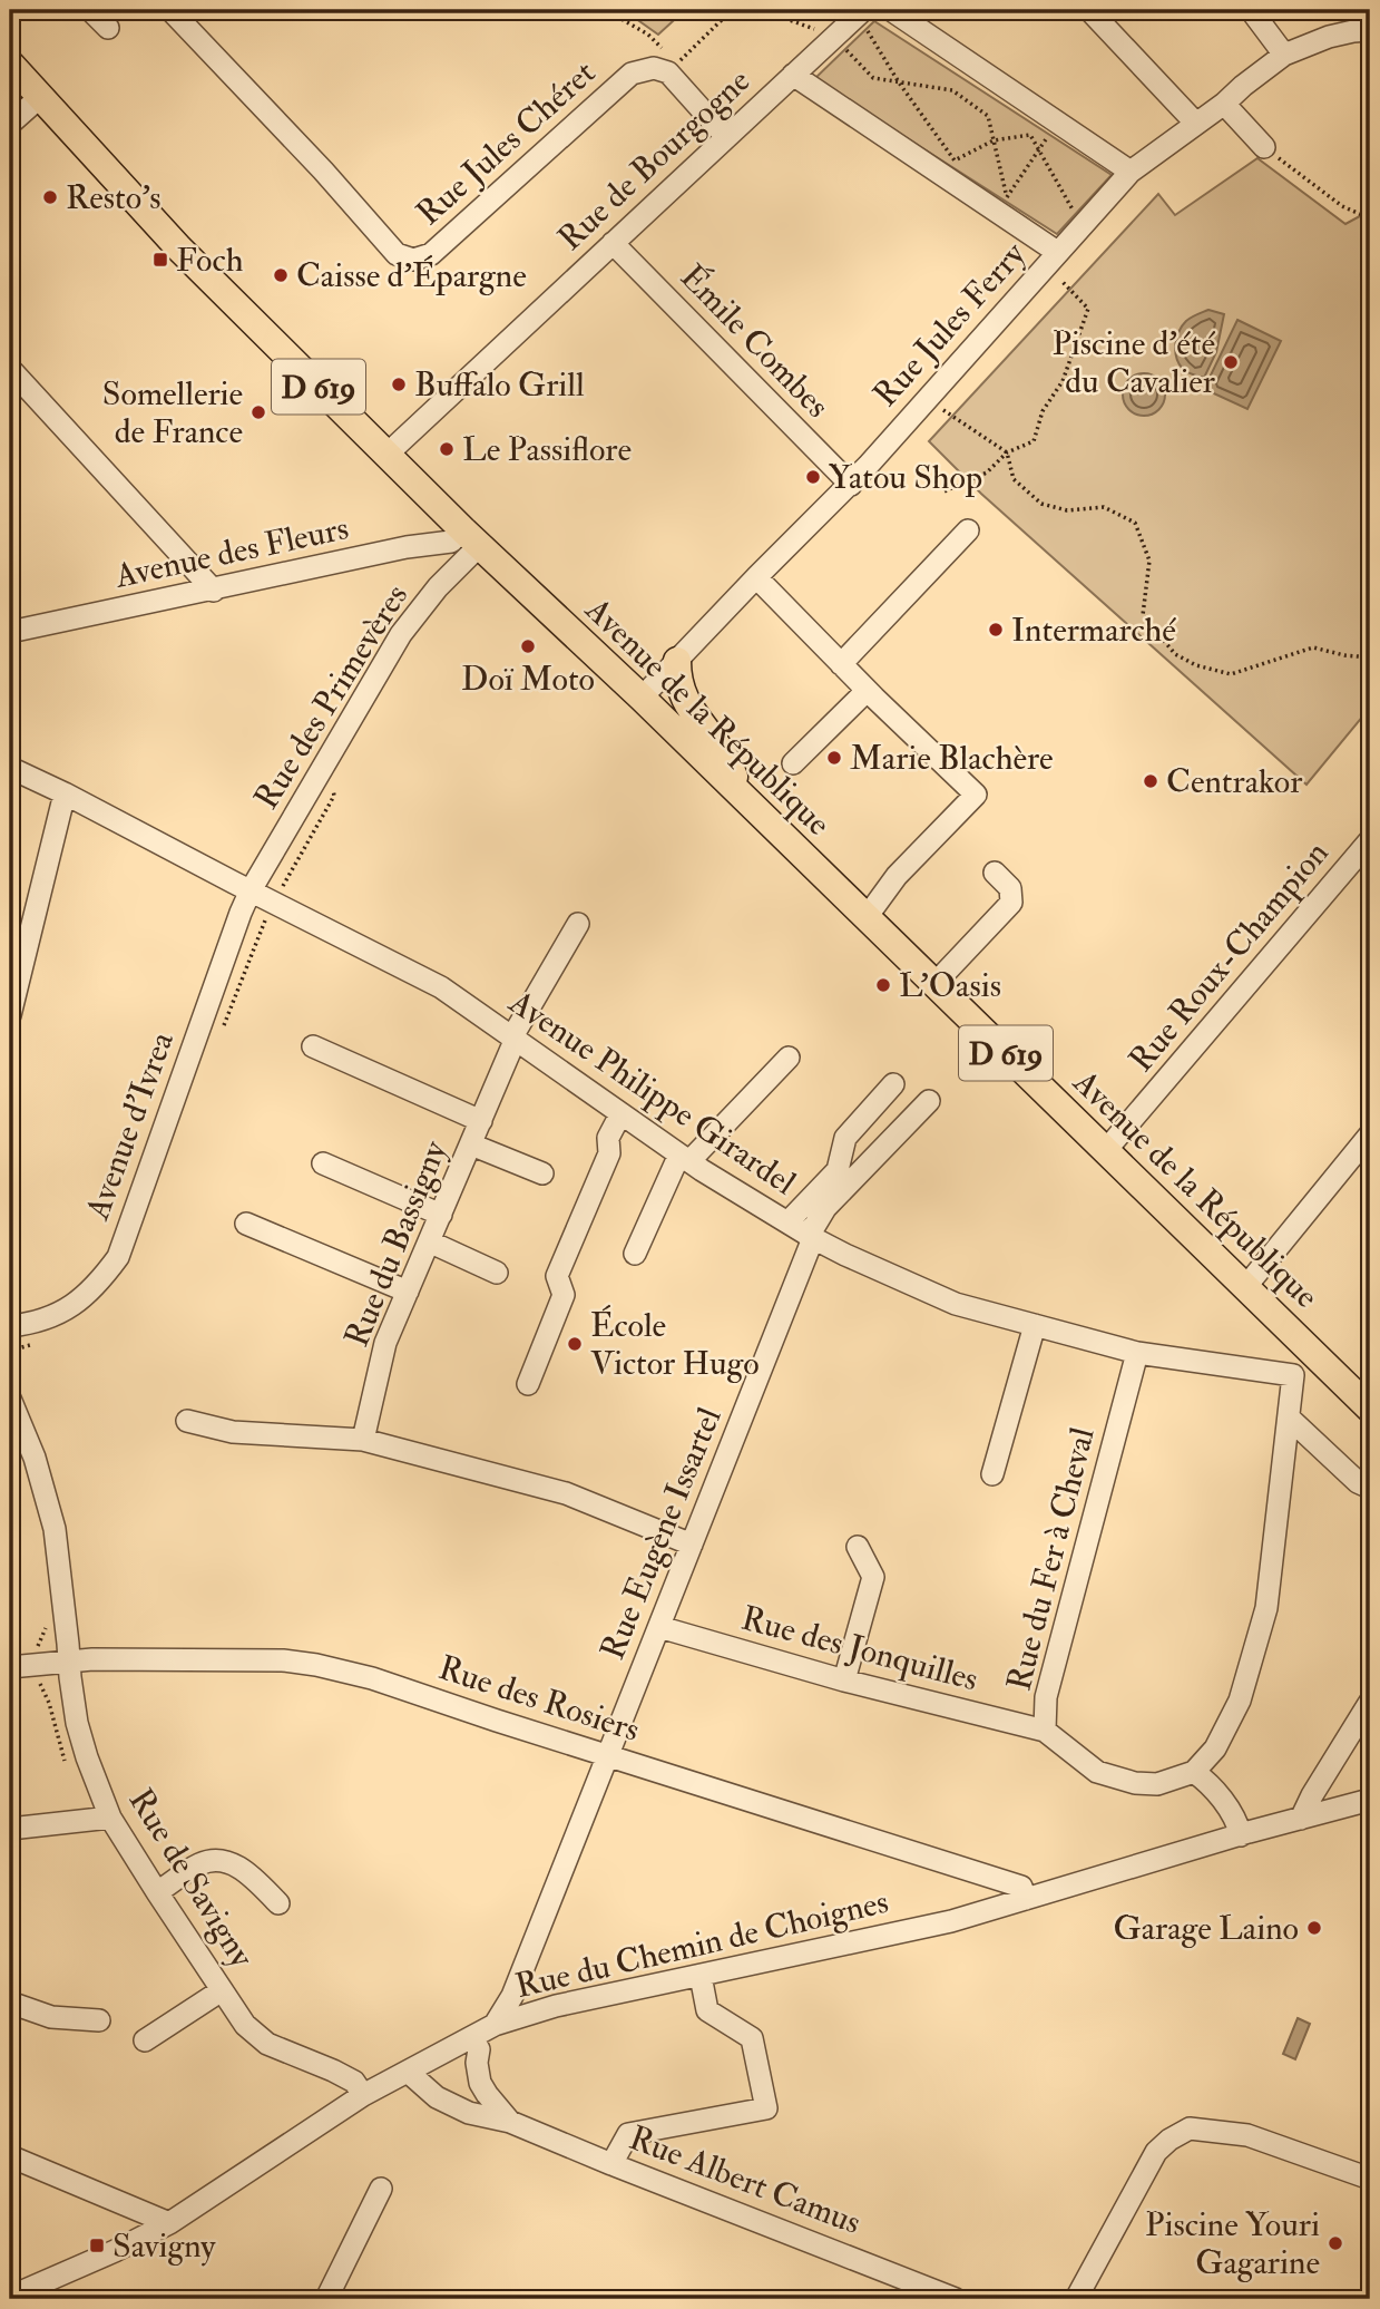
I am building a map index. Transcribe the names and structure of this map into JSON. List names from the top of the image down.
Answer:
{
  "streets": {
    "main road": ["D 619", "Avenue de la République"],
    "street": [
      "Rue Jules Chéret",
      "Rue de Bourgogne",
      "Rue Jules Ferry",
      "Émile Combes",
      "Avenue des Fleurs",
      "Rue des Primevères",
      "Rue Roux-Champion",
      "Avenue Philippe Girardel",
      "Avenue d'Ivrea",
      "Rue du Bassigny",
      "Rue Eugène Issartel",
      "Rue du Fer à Cheval",
      "Rue des Jonquilles",
      "Rue des Rosiers",
      "Rue de Savigny",
      "Rue du Chemin de Choignes",
      "Rue Albert Camus"
    ]
  },
  "crossings": [
    ["Rue de Bourgogne", "Émile Combes"],
    ["Rue de Bourgogne", "Avenue de la République"],
    ["Rue Jules Ferry", "Émile Combes"],
    ["Rue Jules Ferry", "Avenue de la République"],
    ["Avenue des Fleurs", "Rue des Primevères"],
    ["Avenue des Fleurs", "Avenue de la République"],
    ["Rue des Primevères", "Avenue de la République"],
    ["Rue des Primevères", "Avenue Philippe Girardel"],
    ["Rue des Primevères", "Avenue d'Ivrea"],
    ["Avenue de la République", "Rue Roux-Champion"],
    ["Avenue Philippe Girardel", "Avenue d'Ivrea"],
    ["Avenue Philippe Girardel", "Rue du Bassigny"],
    ["Avenue Philippe Girardel", "Rue Eugène Issartel"],
    ["Avenue Philippe Girardel", "Rue du Fer à Cheval"],
    ["Rue Eugène Issartel", "Rue des Jonquilles"],
    ["Rue Eugène Issartel", "Rue des Rosiers"],
    ["Rue Eugène Issartel", "Rue du Chemin de Choignes"],
    ["Rue du Fer à Cheval", "Rue des Jonquilles"],
    ["Rue des Rosiers", "Rue de Savigny"],
    ["Rue des Rosiers", "Rue du Chemin de Choignes"],
    ["Rue de Savigny", "Rue du Chemin de Choignes"],
    ["Rue du Chemin de Choignes", "Rue Albert Camus"]
  ],
  "places": {
    "other": [
      "Resto’s",
      "Caisse d'Épargne",
      "Piscine d'été du Cavalier",
      "Buffalo Grill",
      "Somellerie de France",
      "Le Passiflore",
      "Yatou Shop",
      "Intermarché",
      "Doï Moto",
      "Marie Blachère",
      "Centrakor",
      "L'Oasis",
      "École Victor Hugo",
      "Garage Laino",
      "Piscine Youri Gagarine"
    ],
    "transit": ["Foch", "Savigny"]
  }
}
